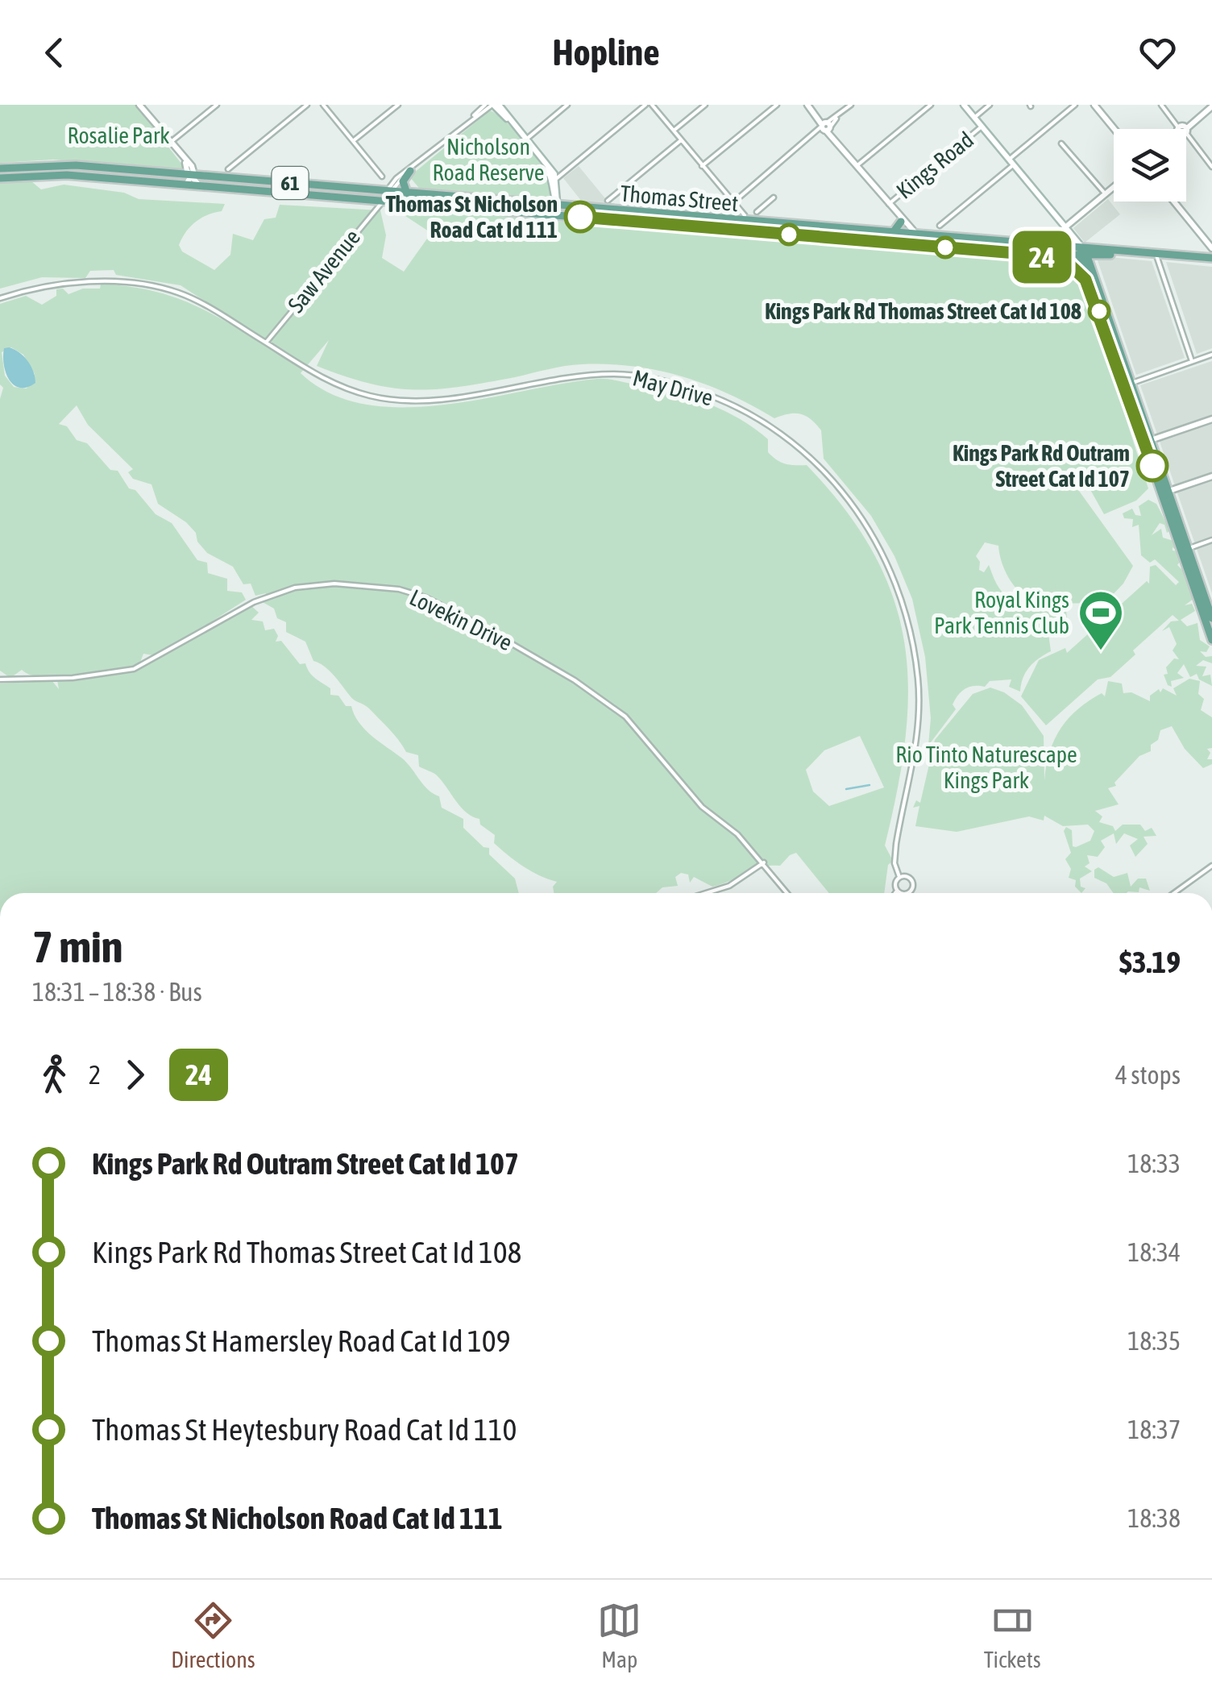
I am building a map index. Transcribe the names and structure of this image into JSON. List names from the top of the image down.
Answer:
{
  "streets": {
    "main road": ["61", "Thomas Street"],
    "street": [
      "Kings Road",
      "Saw Avenue",
      "May Drive",
      "Lovekin Drive"
    ]
  },
  "crossings": [
    ["Thomas Street", "Saw Avenue"],
    ["Saw Avenue", "May Drive"]
  ],
  "parks": ["Rosalie Park", "Nicholson Road Reserve", "Rio Tinto Naturescape Kings Park"],
  "places": {
    "other": ["Thomas St Nicholson Road Cat Id 111", "Kings Park Rd Thomas Street Cat Id 108", "Kings Park Rd Outram Street Cat Id 107"],
    "sports": ["Royal Kings Park Tennis Club"]
  },
  "lines": ["bus line 24"],
  "page": {
    "header": "Hopline",
    "on_map": "24",
    "heading": ["7 min", "18:31 – 18:38 · Bus", "$3.19"],
    "legs": ["2", "24", "4 stops"],
    "list": [
      {
        "name": "Kings Park Rd Outram Street Cat Id 107",
        "value": "18:33"
      },
      {
        "name": "Kings Park Rd Thomas Street Cat Id 108",
        "value": "18:34"
      },
      {
        "name": "Thomas St Hamersley Road Cat Id 109",
        "value": "18:35"
      },
      {
        "name": "Thomas St Heytesbury Road Cat Id 110",
        "value": "18:37"
      },
      {
        "name": "Thomas St Nicholson Road Cat Id 111",
        "value": "18:38"
      }
    ],
    "tabs": ["Directions", "Map", "Tickets"]
  }
}
